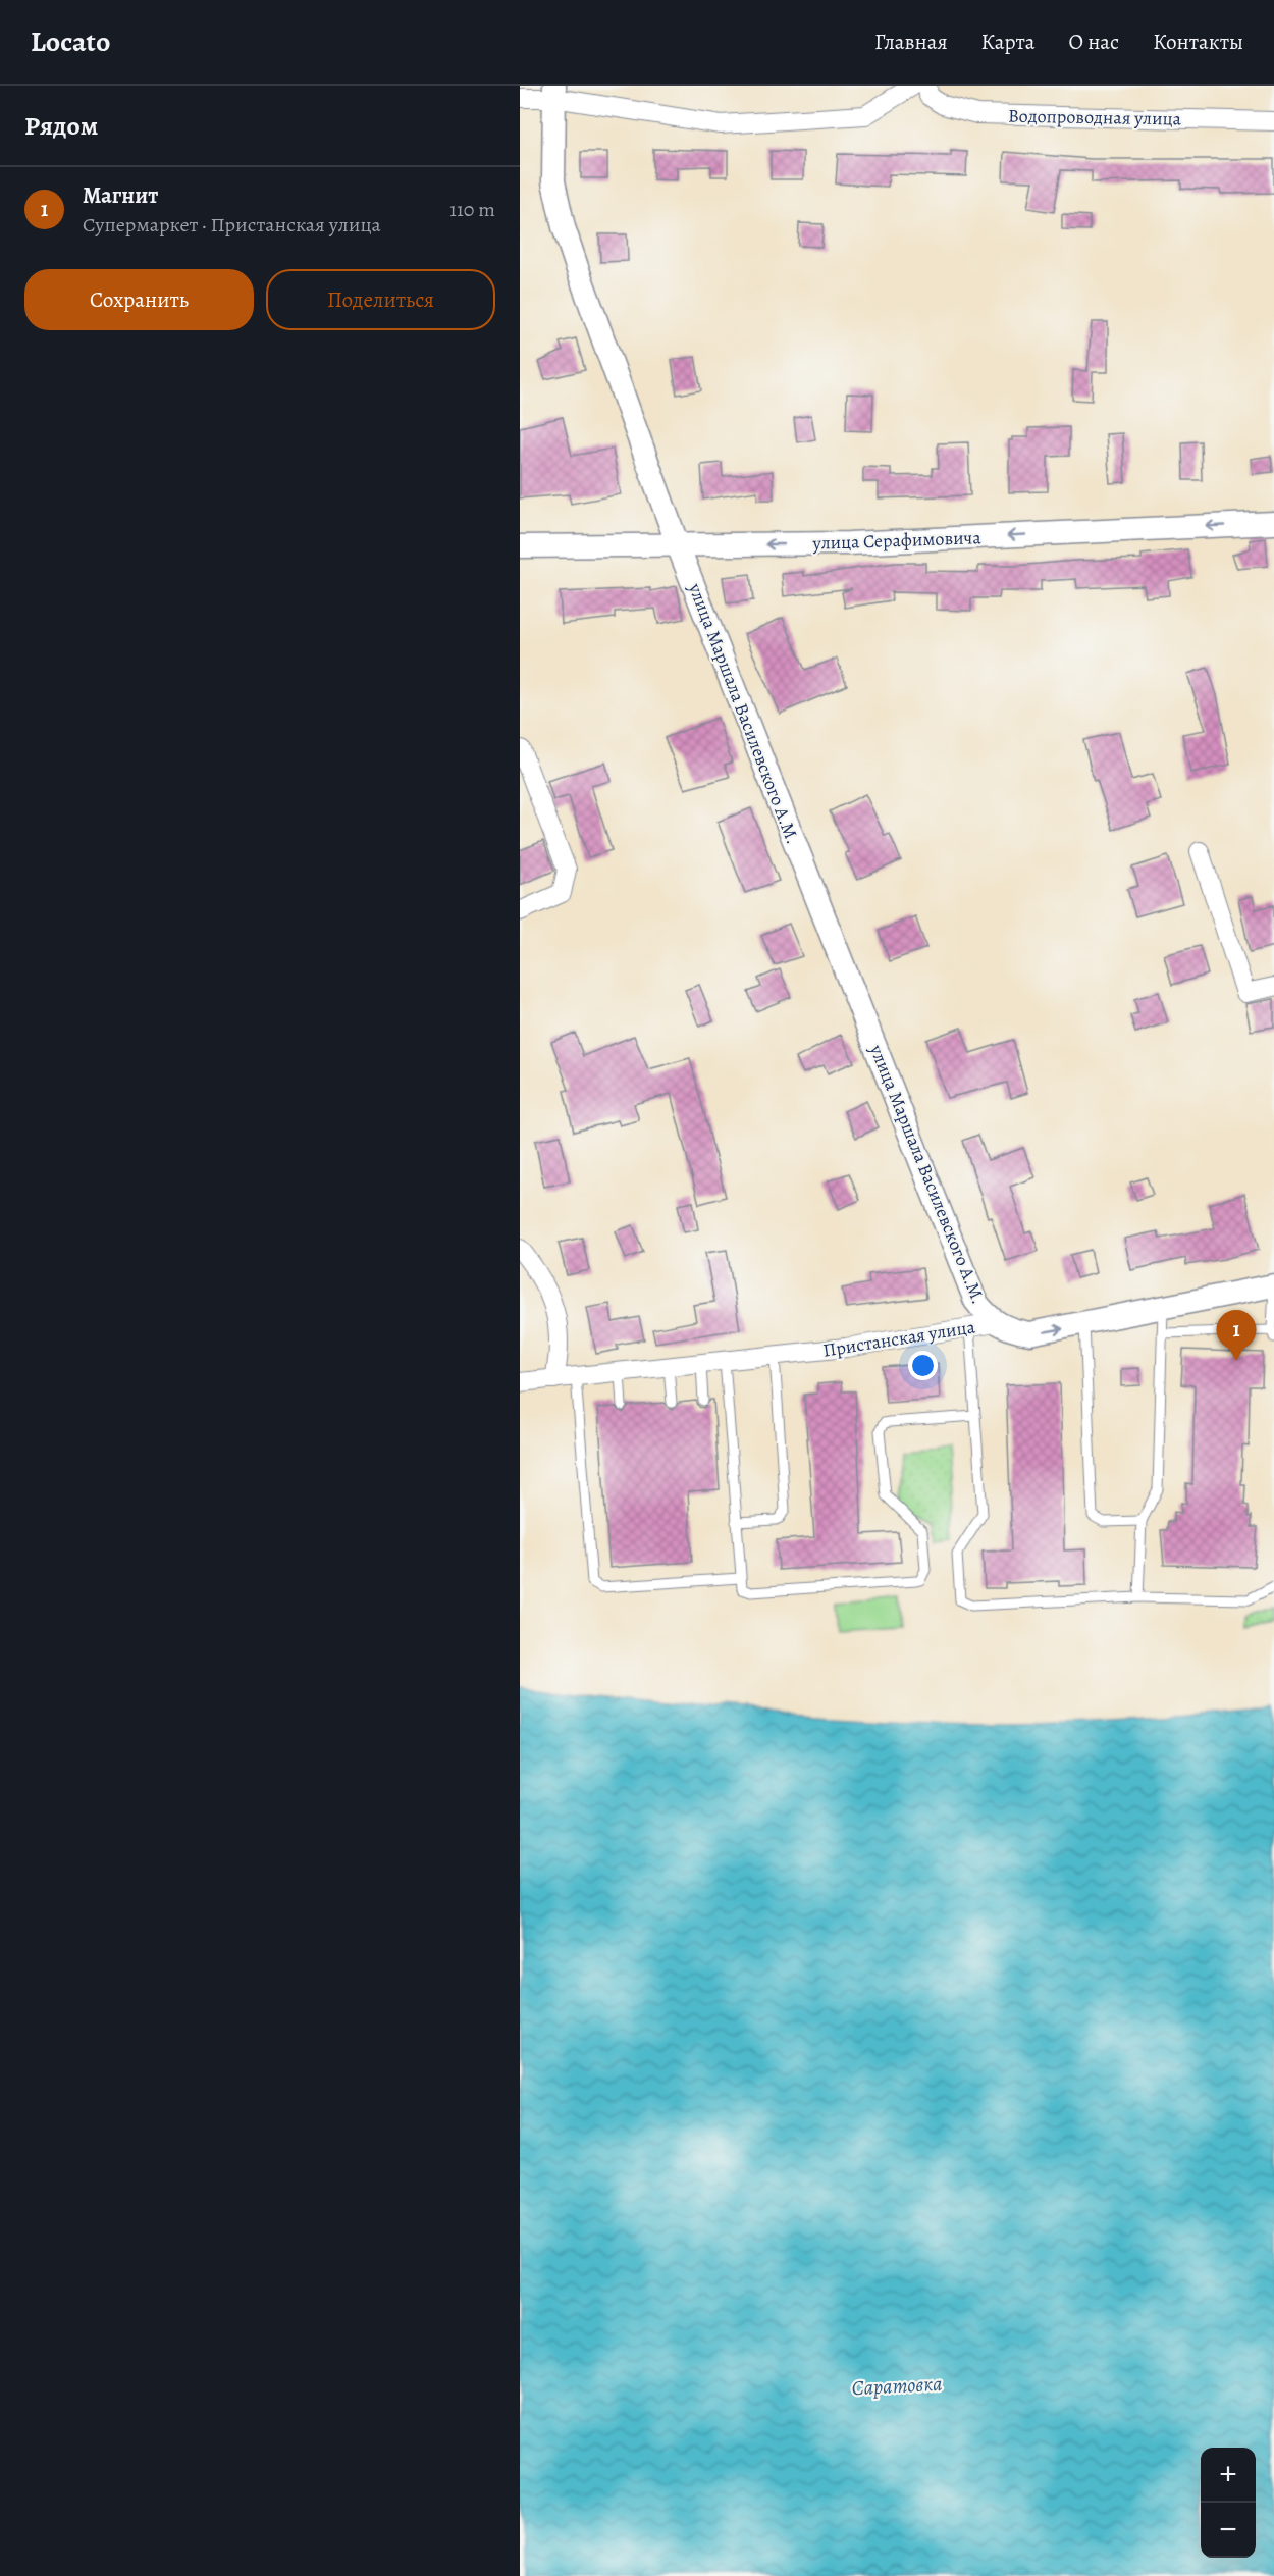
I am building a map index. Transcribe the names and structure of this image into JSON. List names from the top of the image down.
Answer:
{
  "streets": {
    "street": [
      "Водопроводная улица",
      "улица Серафимовича",
      "улица Маршала Василевского А.М.",
      "Пристанская улица"
    ]
  },
  "crossings": [
    ["улица Серафимовича", "улица Маршала Василевского А.М."],
    ["улица Маршала Василевского А.М.", "Пристанская улица"]
  ],
  "one_way": ["улица Серафимовича"],
  "water": ["Саратовка"],
  "page": {
    "header": "Locato",
    "nav": [
      "Главная",
      "Карта",
      "О нас",
      "Контакты"
    ],
    "heading": "Рядом",
    "list": [
      {
        "mark": "1",
        "name": "Магнит",
        "note": "Супермаркет · Пристанская улица",
        "value": "110 m"
      }
    ],
    "buttons": ["Сохранить", "Поделиться"],
    "pins": "1",
    "map_buttons": ["+", "−"]
  }
}
